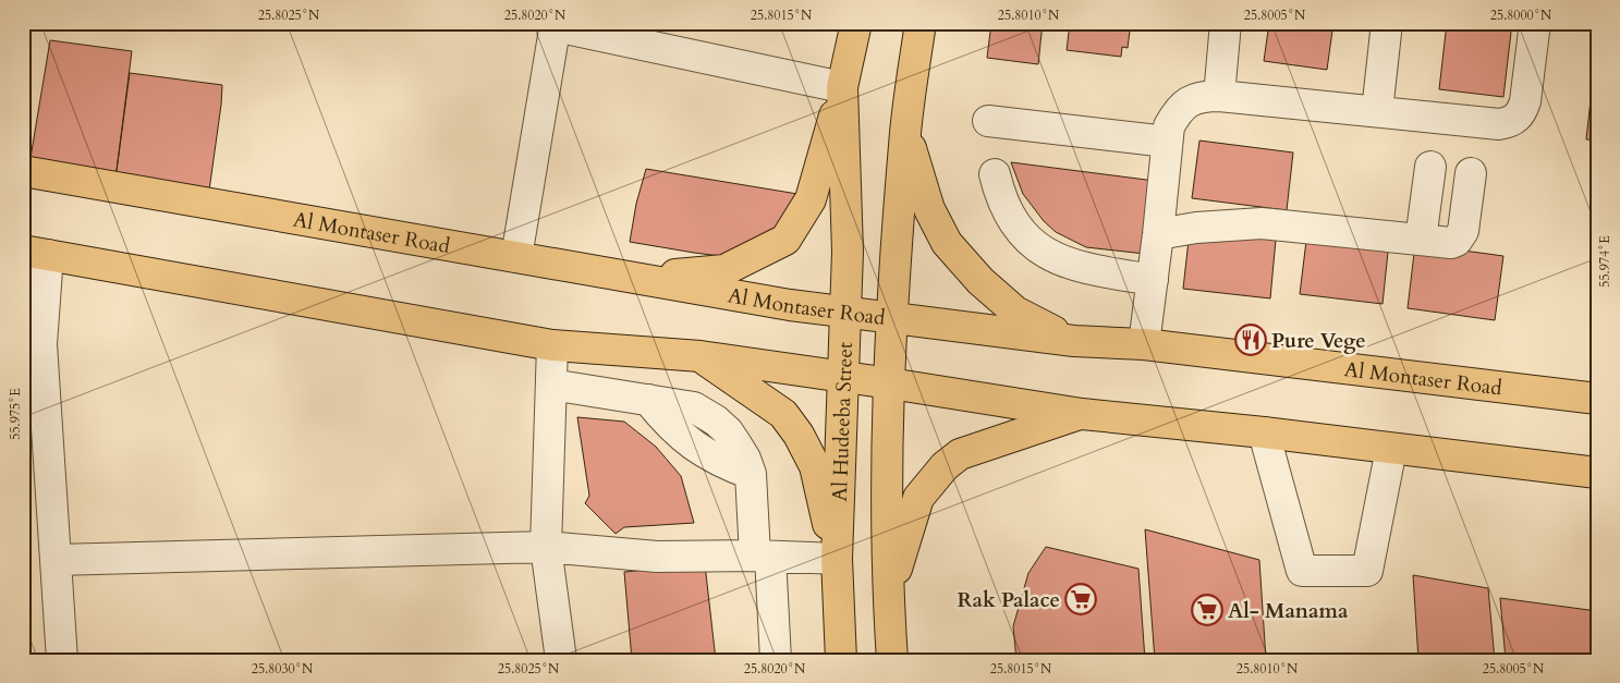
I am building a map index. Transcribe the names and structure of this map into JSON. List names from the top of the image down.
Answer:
{
  "streets": {
    "main road": ["Al Montaser Road", "Al Hudeeba Street"]
  },
  "crossings": [
    ["Al Montaser Road", "Al Hudeeba Street"]
  ],
  "places": {
    "restaurant": ["Pure Vege"],
    "supermarket": ["Rak Palace", "Al- Manama"]
  },
  "coordinates": [
    "25.8025°N",
    "25.8020°N",
    "25.8015°N",
    "25.8010°N",
    "25.8005°N",
    "25.8000°N",
    "55.974°E",
    "55.975°E",
    "25.8030°N"
  ]
}
